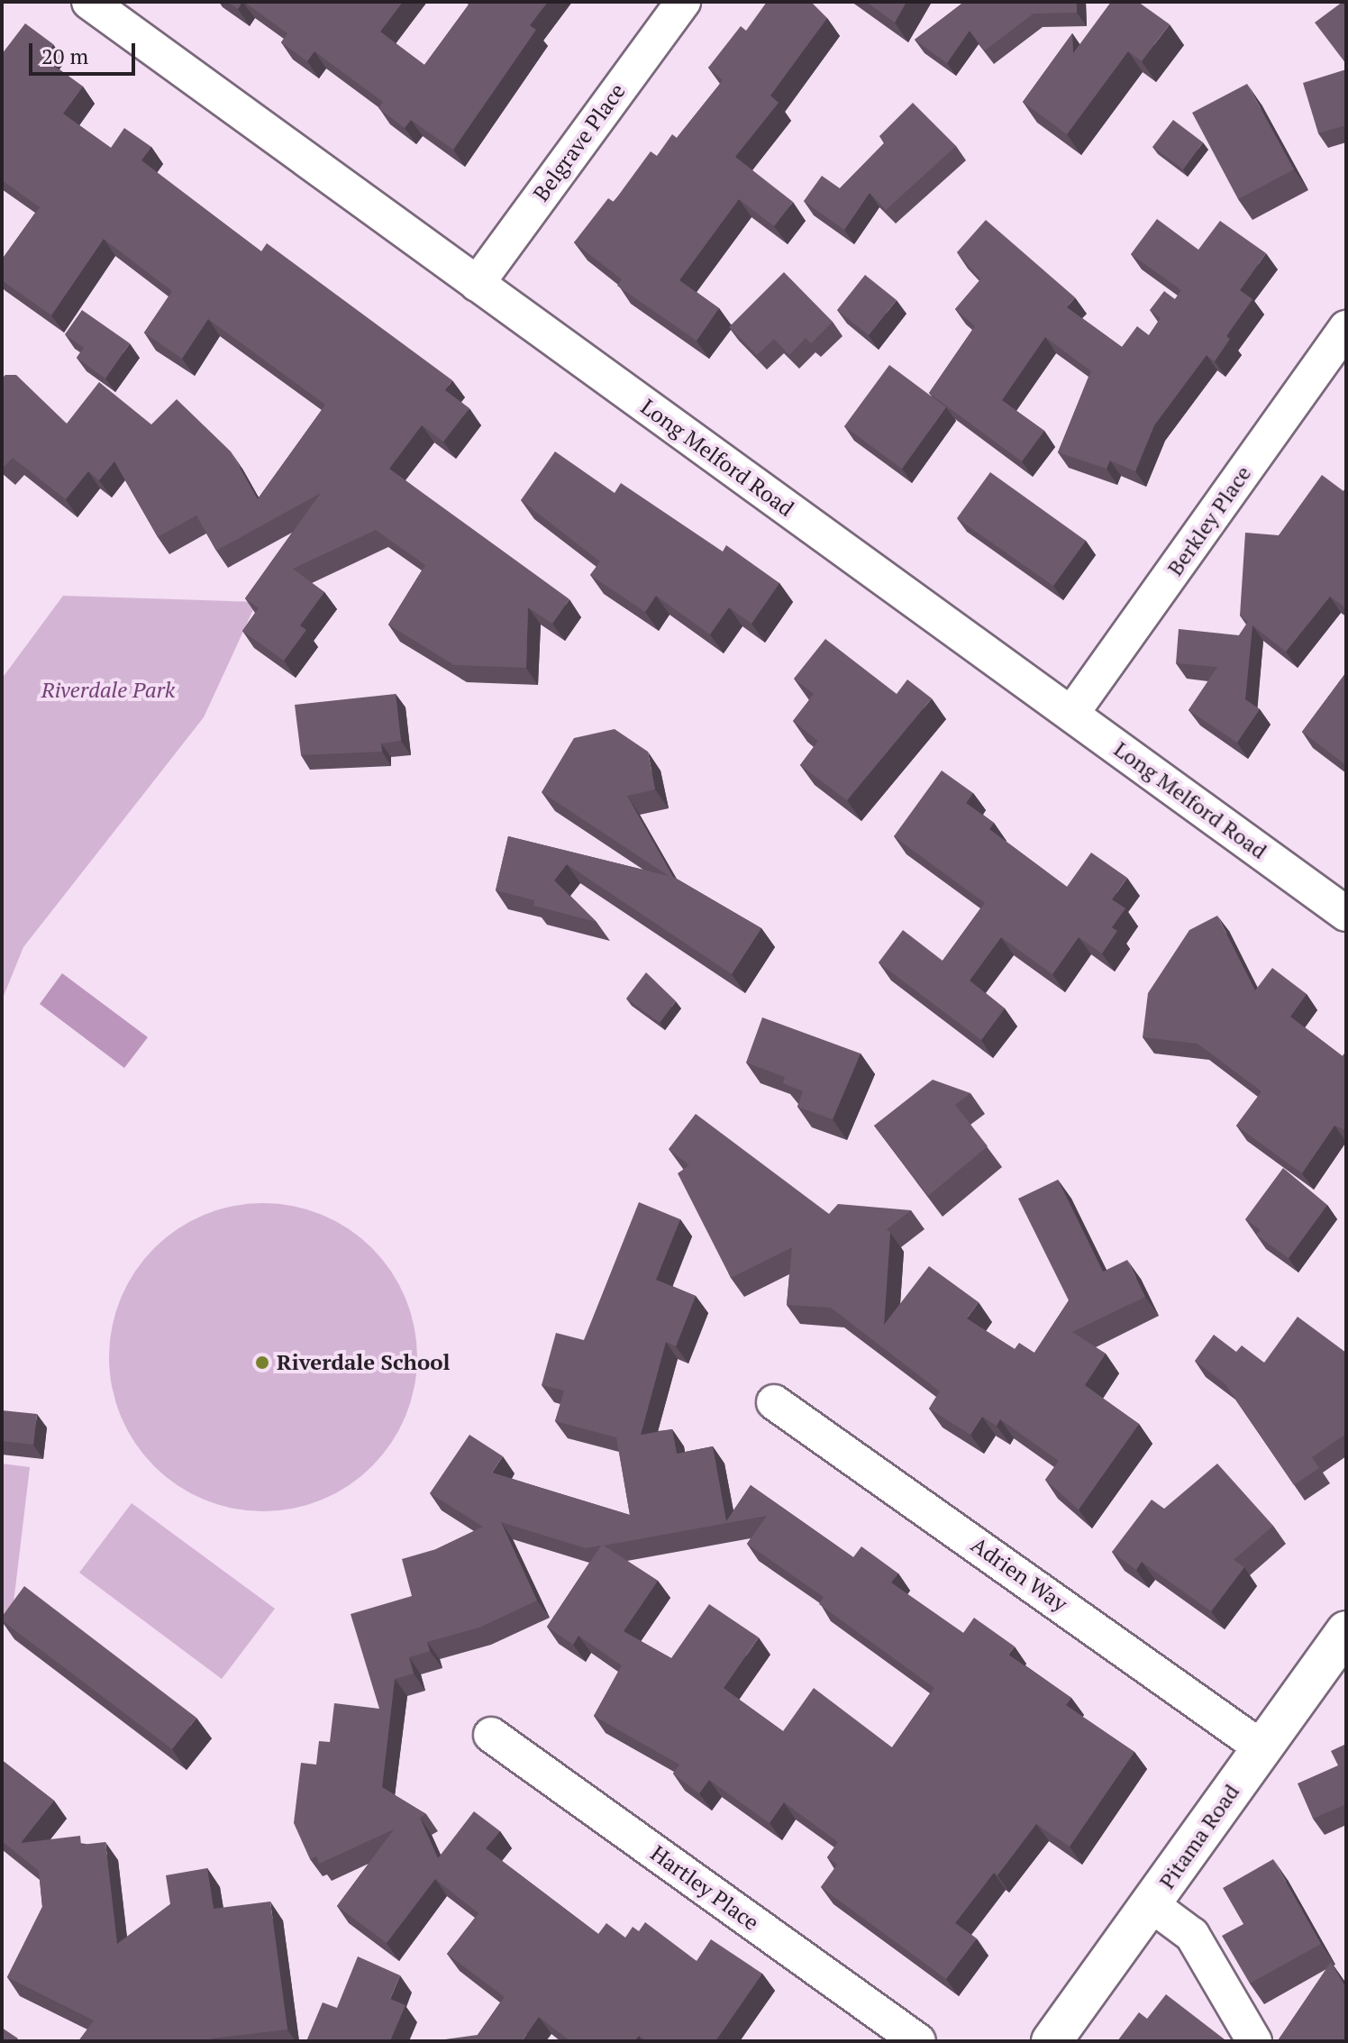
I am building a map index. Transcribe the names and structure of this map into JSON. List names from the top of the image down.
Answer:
{
  "streets": {
    "street": [
      "Belgrave Place",
      "Long Melford Road",
      "Berkley Place",
      "Adrien Way",
      "Pitama Road",
      "Hartley Place"
    ]
  },
  "crossings": [
    ["Belgrave Place", "Long Melford Road"],
    ["Long Melford Road", "Berkley Place"],
    ["Adrien Way", "Pitama Road"]
  ],
  "parks": ["Riverdale Park"],
  "places": ["Riverdale School"],
  "scale_bar": "20 m"
}
